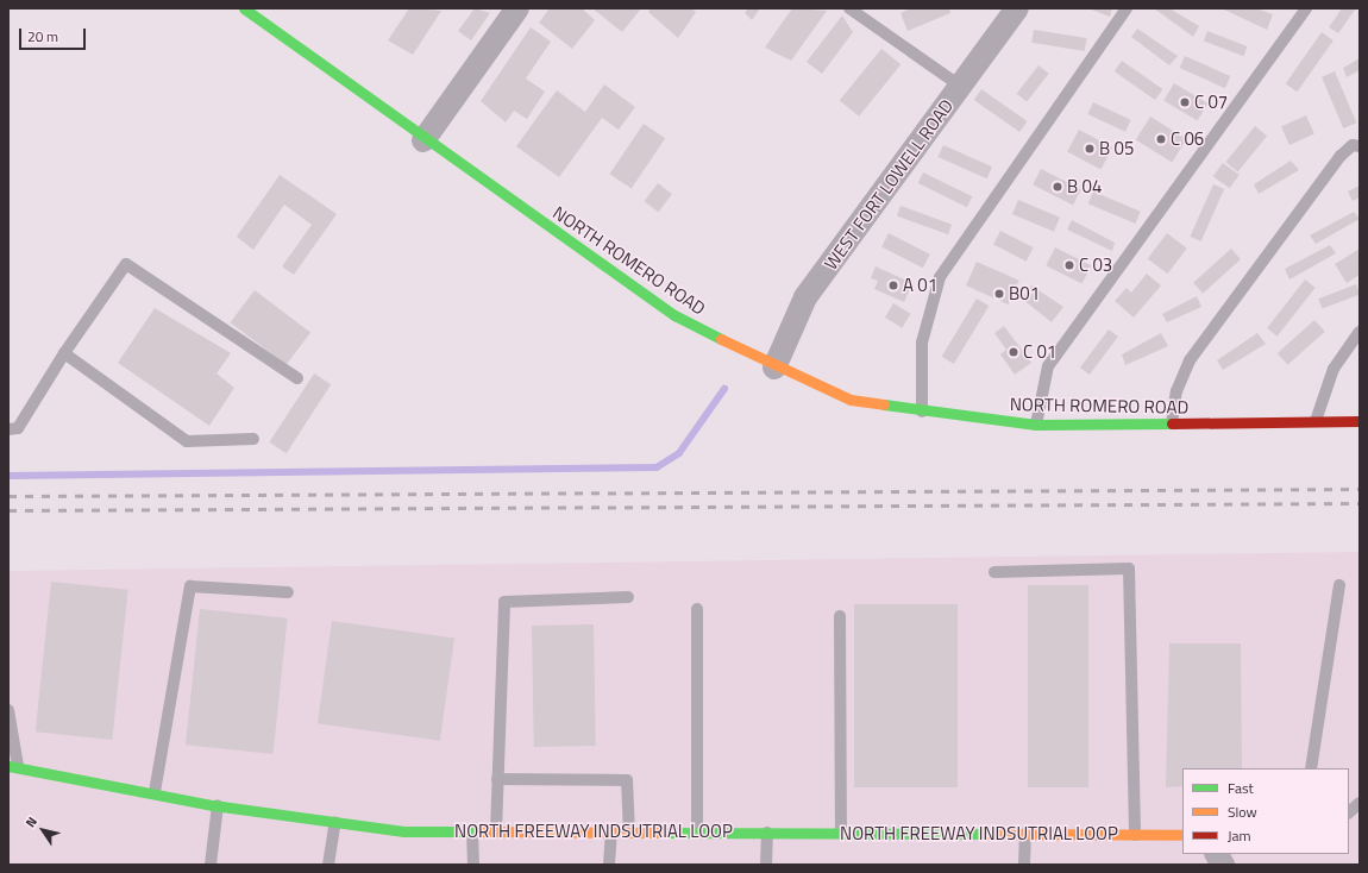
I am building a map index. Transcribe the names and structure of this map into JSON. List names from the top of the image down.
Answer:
{
  "streets": {
    "street": ["WEST FORT LOWELL ROAD", "NORTH ROMERO ROAD", "NORTH FREEWAY INDSUTRIAL LOOP"]
  },
  "crossings": [
    ["WEST FORT LOWELL ROAD", "NORTH ROMERO ROAD"]
  ],
  "places": [
    "C 07",
    "C 06",
    "B 05",
    "B 04",
    "C 03",
    "A 01",
    "B01",
    "C 01"
  ],
  "legend": ["Fast", "Slow", "Jam"],
  "scale_bar": "20 m",
  "north": "top left"
}
